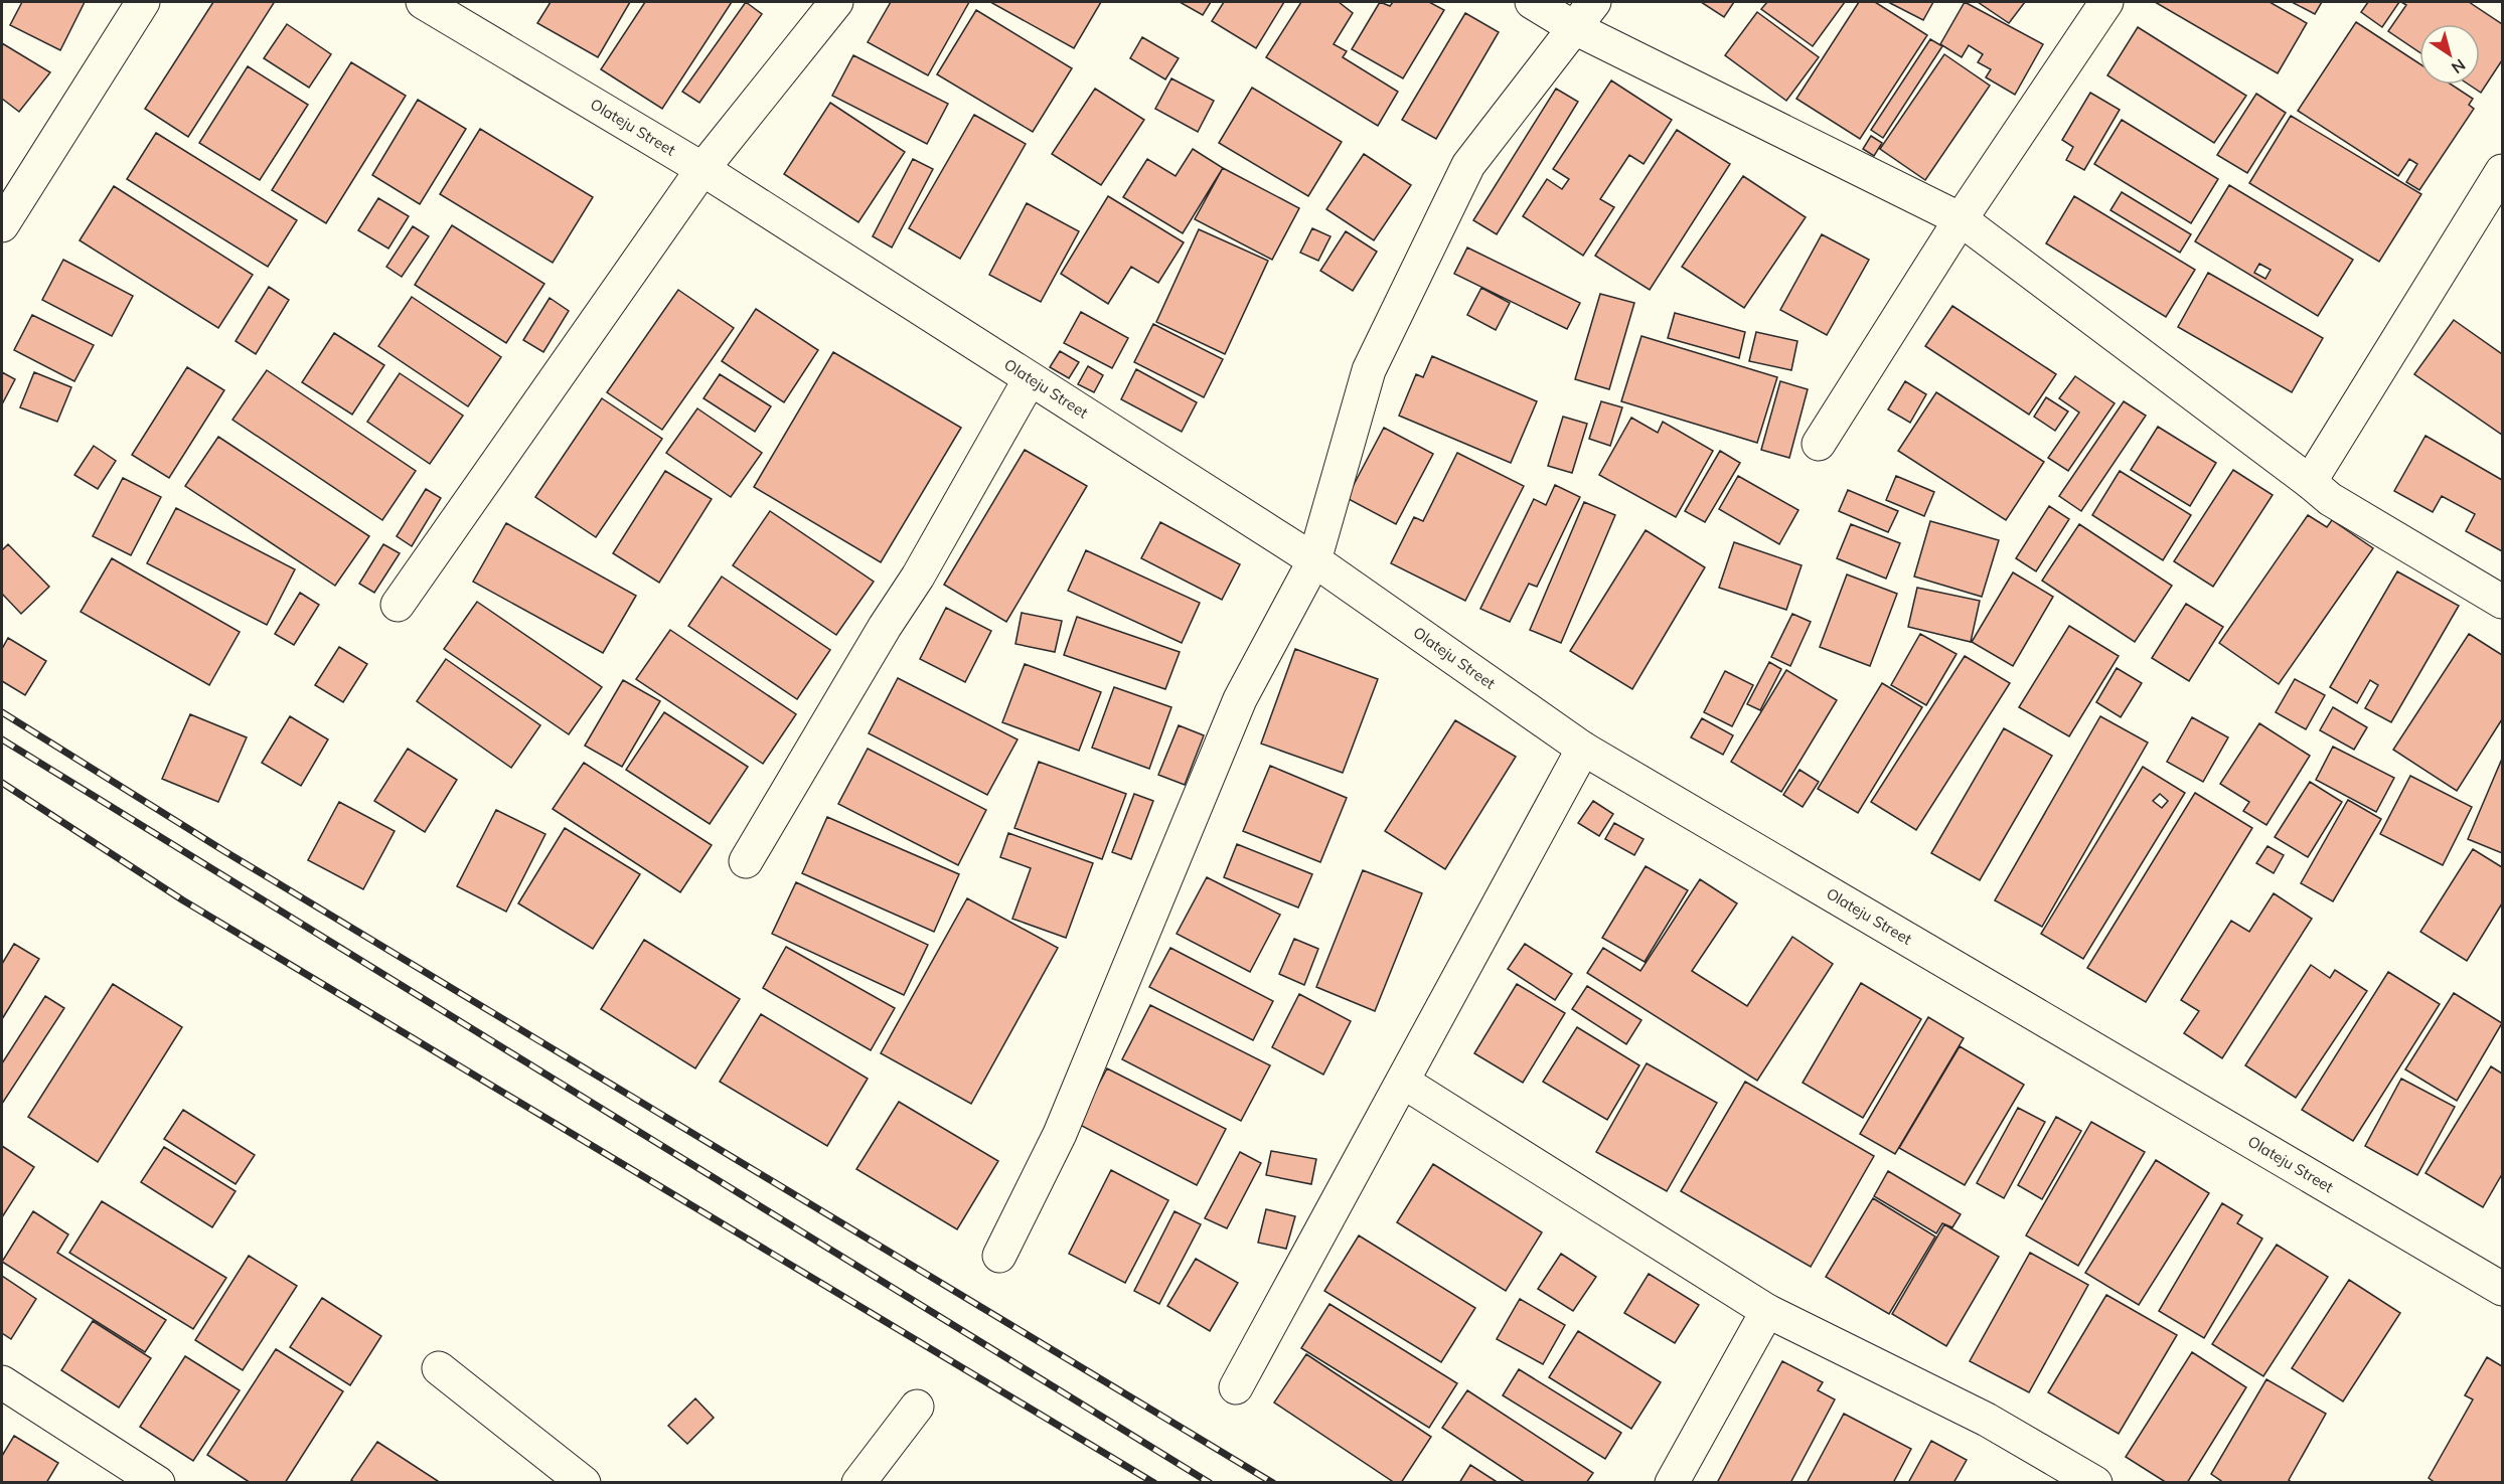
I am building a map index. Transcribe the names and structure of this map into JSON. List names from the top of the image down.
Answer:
{
  "streets": {
    "street": ["Olateju Street"]
  },
  "north": "bottom right"
}
